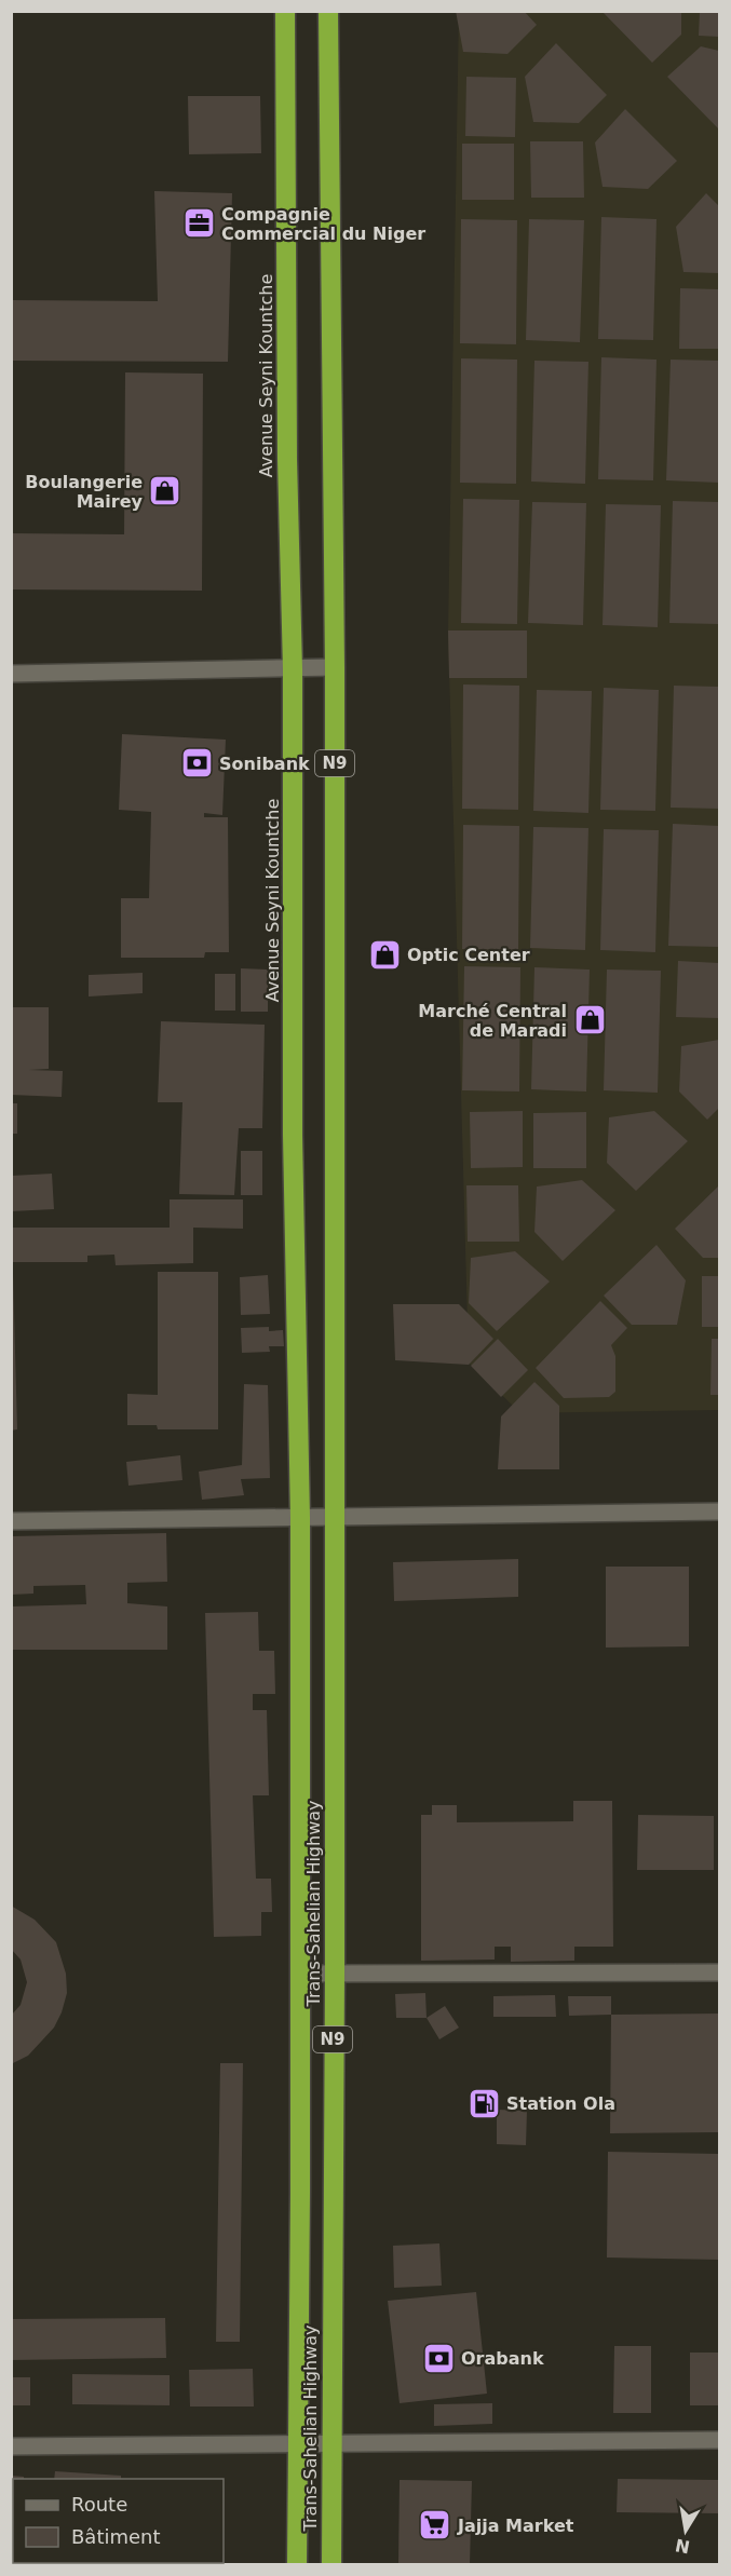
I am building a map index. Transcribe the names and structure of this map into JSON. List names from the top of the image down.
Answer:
{
  "streets": {
    "highway": ["Avenue Seyni Kountche", "N9", "Trans-Sahelian Highway"]
  },
  "crossings": [
    ["Avenue Seyni Kountche", "Trans-Sahelian Highway"],
    ["N9", "Trans-Sahelian Highway"]
  ],
  "places": {
    "office": ["Compagnie Commercial du Niger"],
    "shop": ["Boulangerie Mairey", "Optic Center", "Marché Central de Maradi"],
    "bank": ["Sonibank", "Orabank"],
    "fuel station": ["Station Ola"],
    "supermarket": ["Jajja Market"]
  },
  "legend": ["Route", "Bâtiment"],
  "north": "bottom"
}
